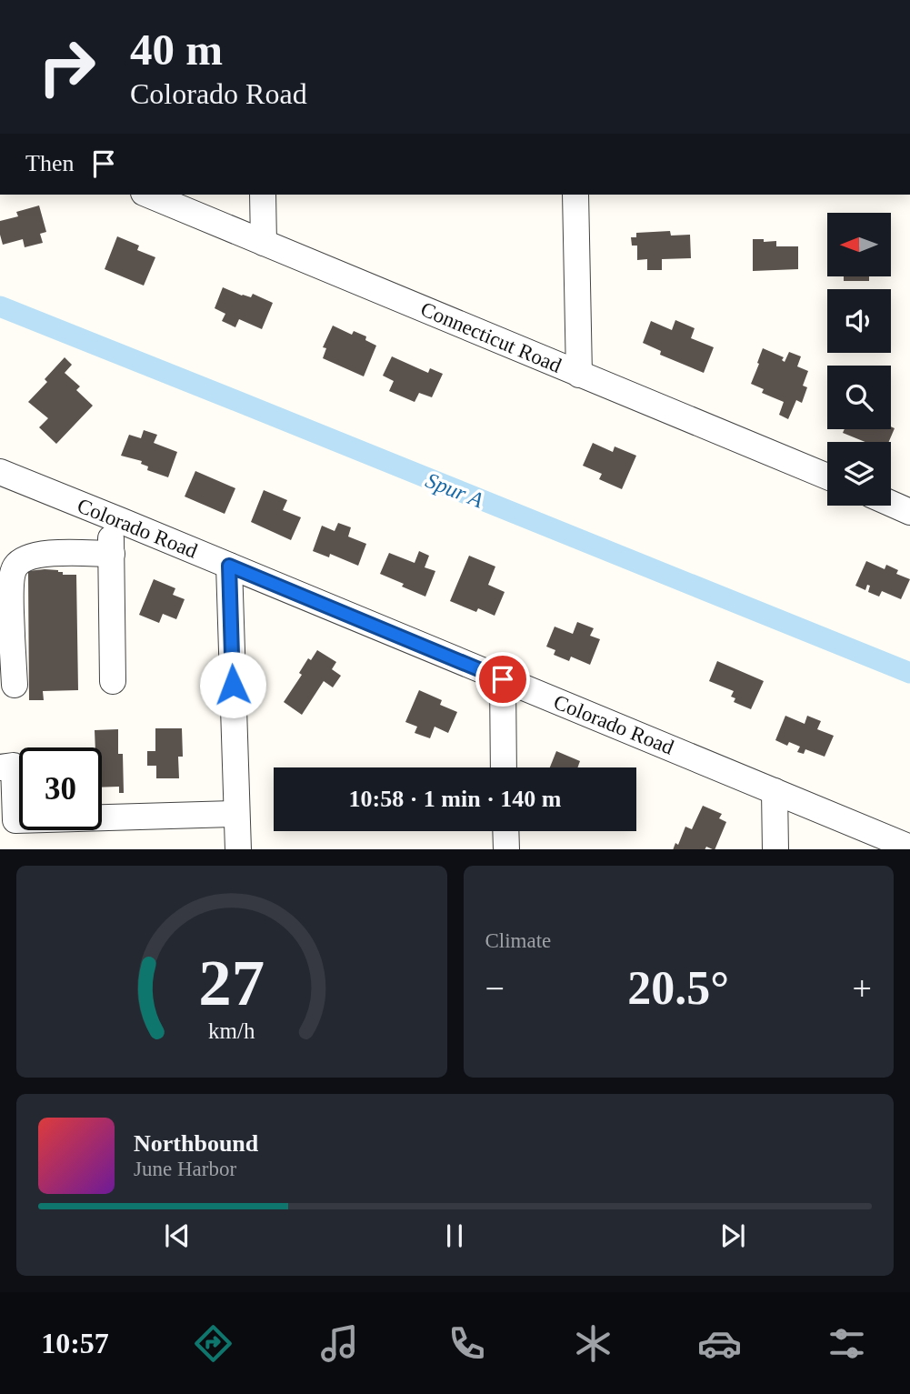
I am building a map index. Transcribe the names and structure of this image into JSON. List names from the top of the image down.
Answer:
{
  "streets": {
    "street": ["Connecticut Road", "Colorado Road"]
  },
  "water": ["Spur A"],
  "north": "left",
  "page": {
    "turn": ["40 m", "Colorado Road"],
    "then": "Then",
    "limit": "30",
    "trip": "10:58 · 1 min · 140 m",
    "tile": "Climate",
    "heat": ["−", "20.5°", "+"],
    "song": ["Northbound", "June Harbor"],
    "tabs": "10:57",
    "gauge": ["27", "km/h"]
  }
}
